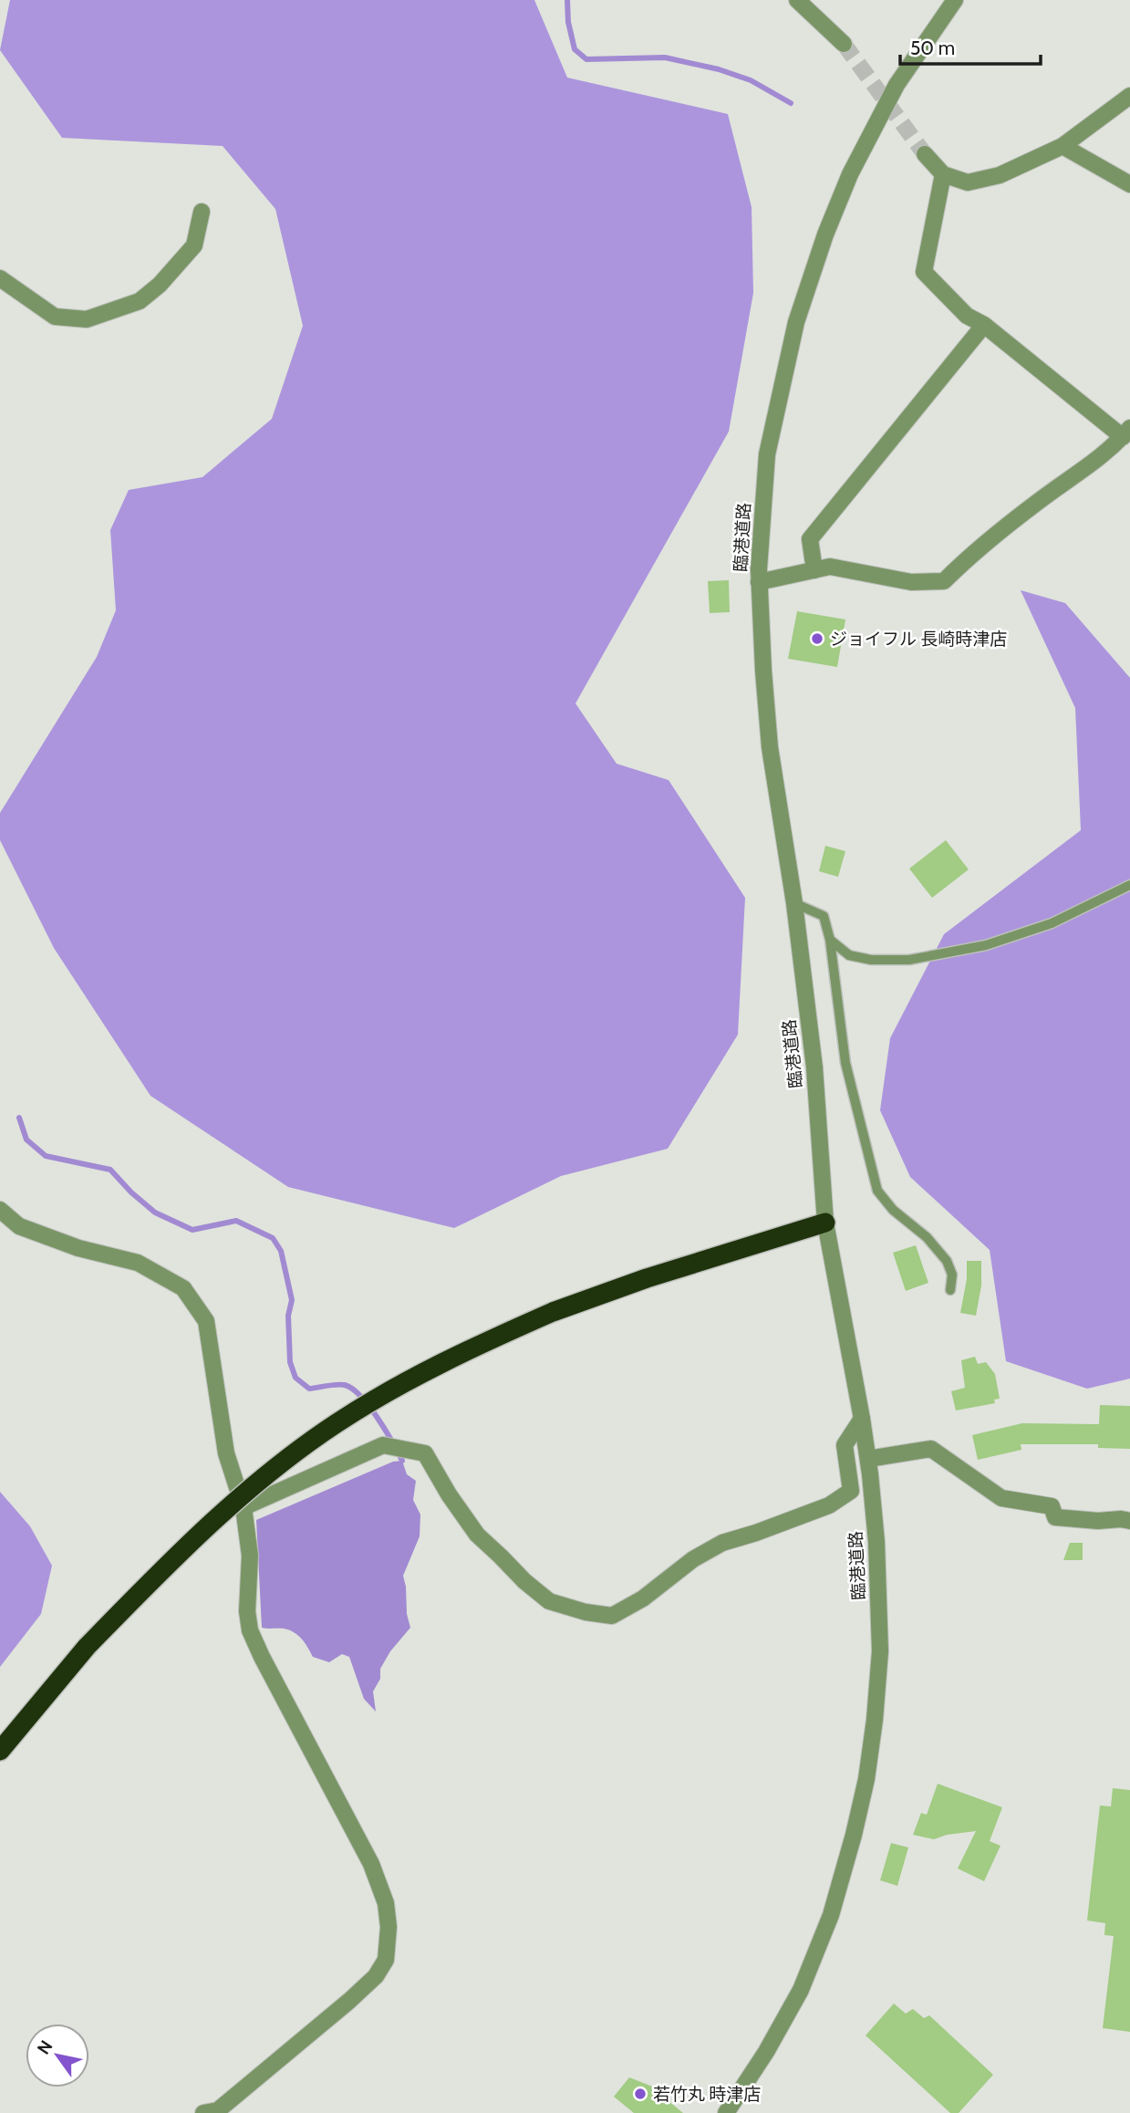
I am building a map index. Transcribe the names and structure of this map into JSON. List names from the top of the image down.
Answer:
{
  "streets": {
    "street": ["臨港道路"]
  },
  "places": ["ジョイフル 長崎時津店", "若竹丸 時津店"],
  "scale_bar": "50 m",
  "north": "top left"
}
